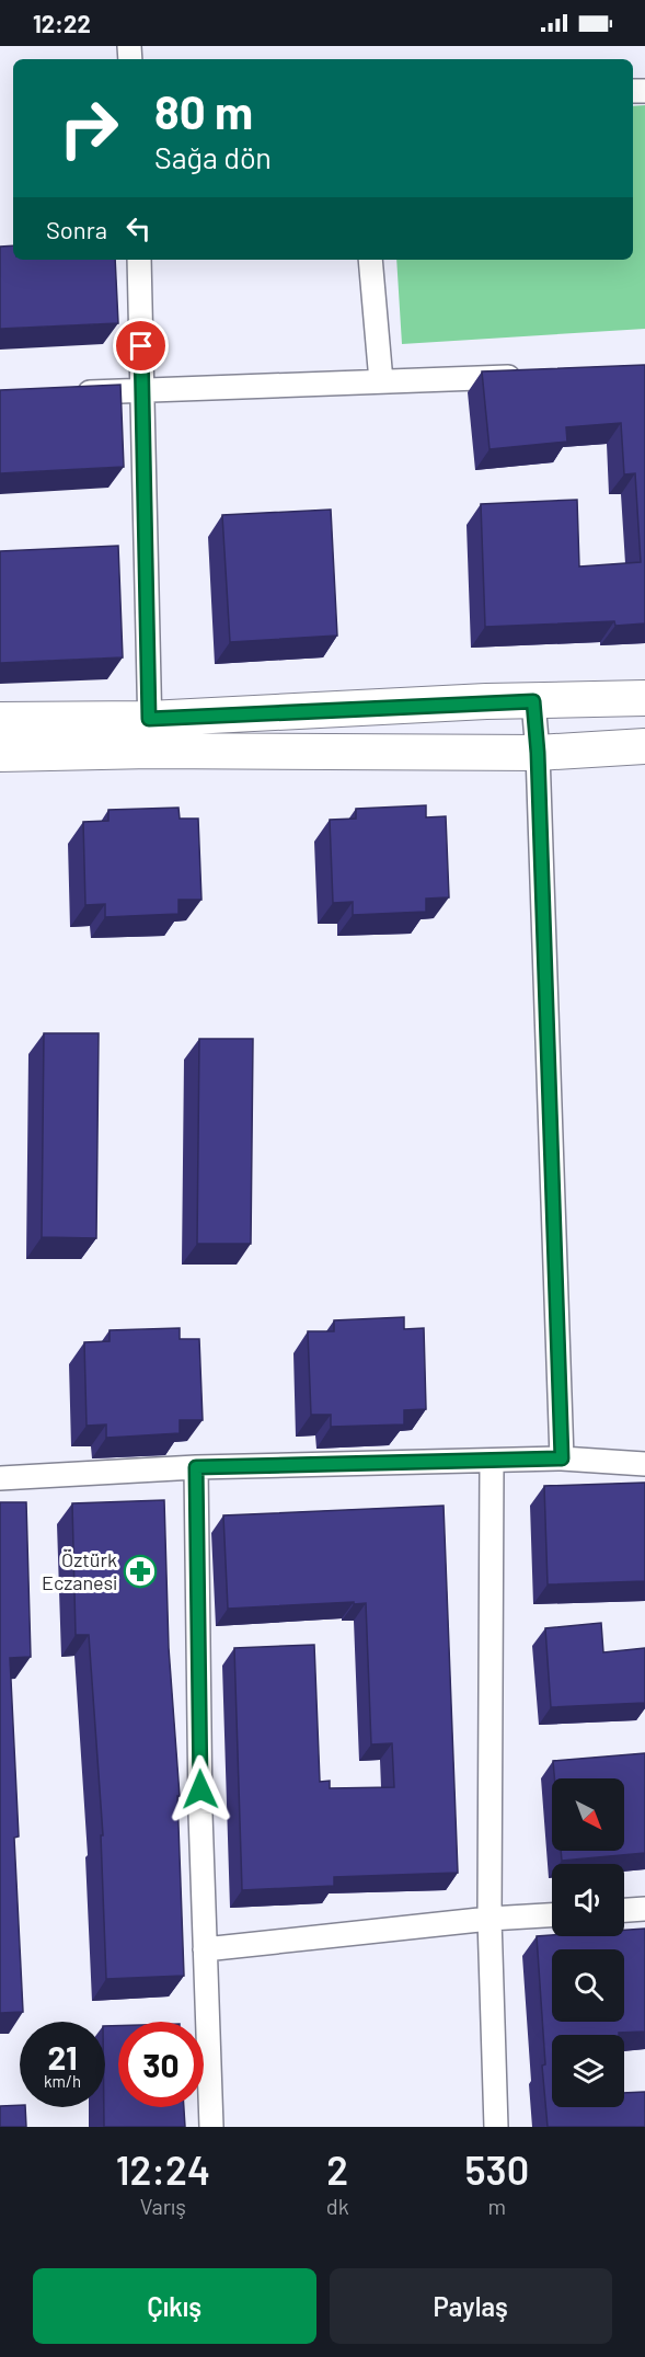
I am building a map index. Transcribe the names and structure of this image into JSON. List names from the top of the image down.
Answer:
{
  "places": {
    "pharmacy": ["Öztürk Eczanesi"]
  },
  "north": "bottom right",
  "page": {
    "status": "12:22",
    "turn": ["80 m", "Sağa dön"],
    "then": "Sonra",
    "speed": "21 km/h",
    "limit": "30",
    "eta": [
      "12:24",
      "Varış",
      "2",
      "dk",
      "530",
      "m"
    ],
    "buttons": ["Çıkış", "Paylaş"]
  }
}
